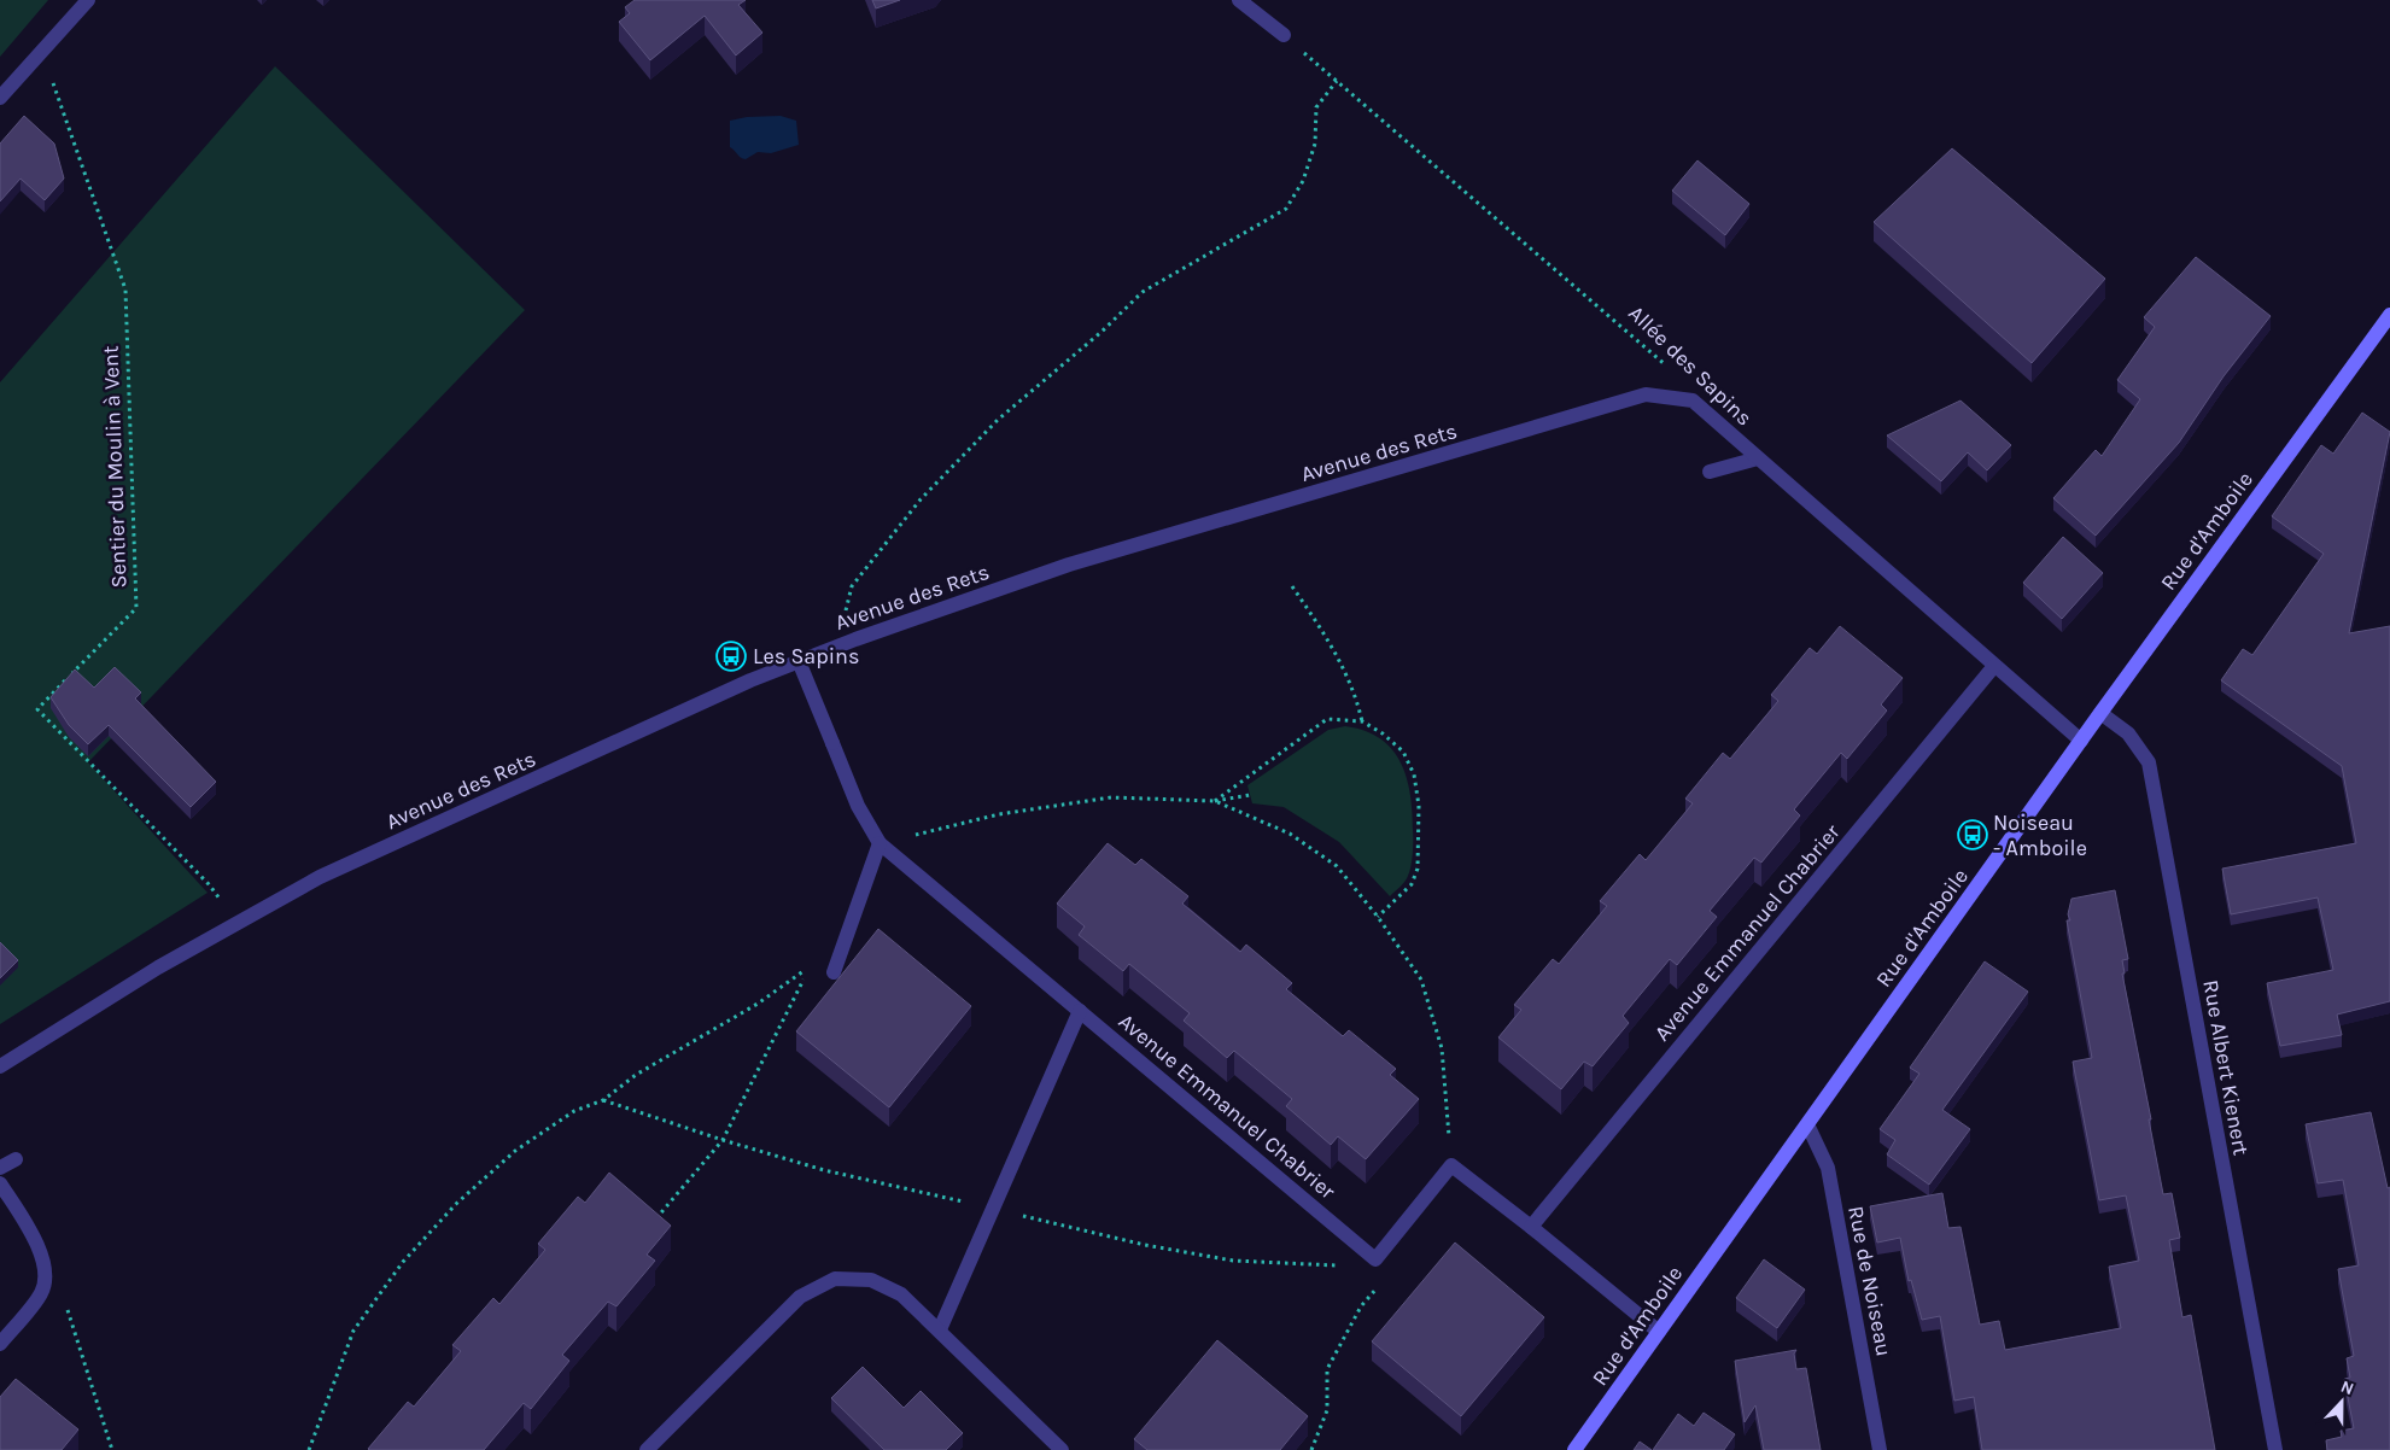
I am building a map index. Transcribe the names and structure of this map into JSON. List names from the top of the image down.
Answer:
{
  "streets": {
    "street": [
      "Allée des Sapins",
      "Avenue des Rets",
      "Rue d'Amboile",
      "Avenue Emmanuel Chabrier",
      "Rue Albert Kienert",
      "Rue de Noiseau"
    ],
    "path": ["Sentier du Moulin à Vent"]
  },
  "crossings": [
    ["Allée des Sapins", "Avenue des Rets"],
    ["Allée des Sapins", "Rue d'Amboile"],
    ["Allée des Sapins", "Avenue Emmanuel Chabrier"],
    ["Avenue des Rets", "Sentier du Moulin à Vent"],
    ["Avenue des Rets", "Avenue Emmanuel Chabrier"],
    ["Rue d'Amboile", "Rue Albert Kienert"],
    ["Rue d'Amboile", "Rue de Noiseau"]
  ],
  "places": {
    "bus stop": ["Les Sapins", "Noiseau - Amboile"]
  },
  "north": "top"
}
